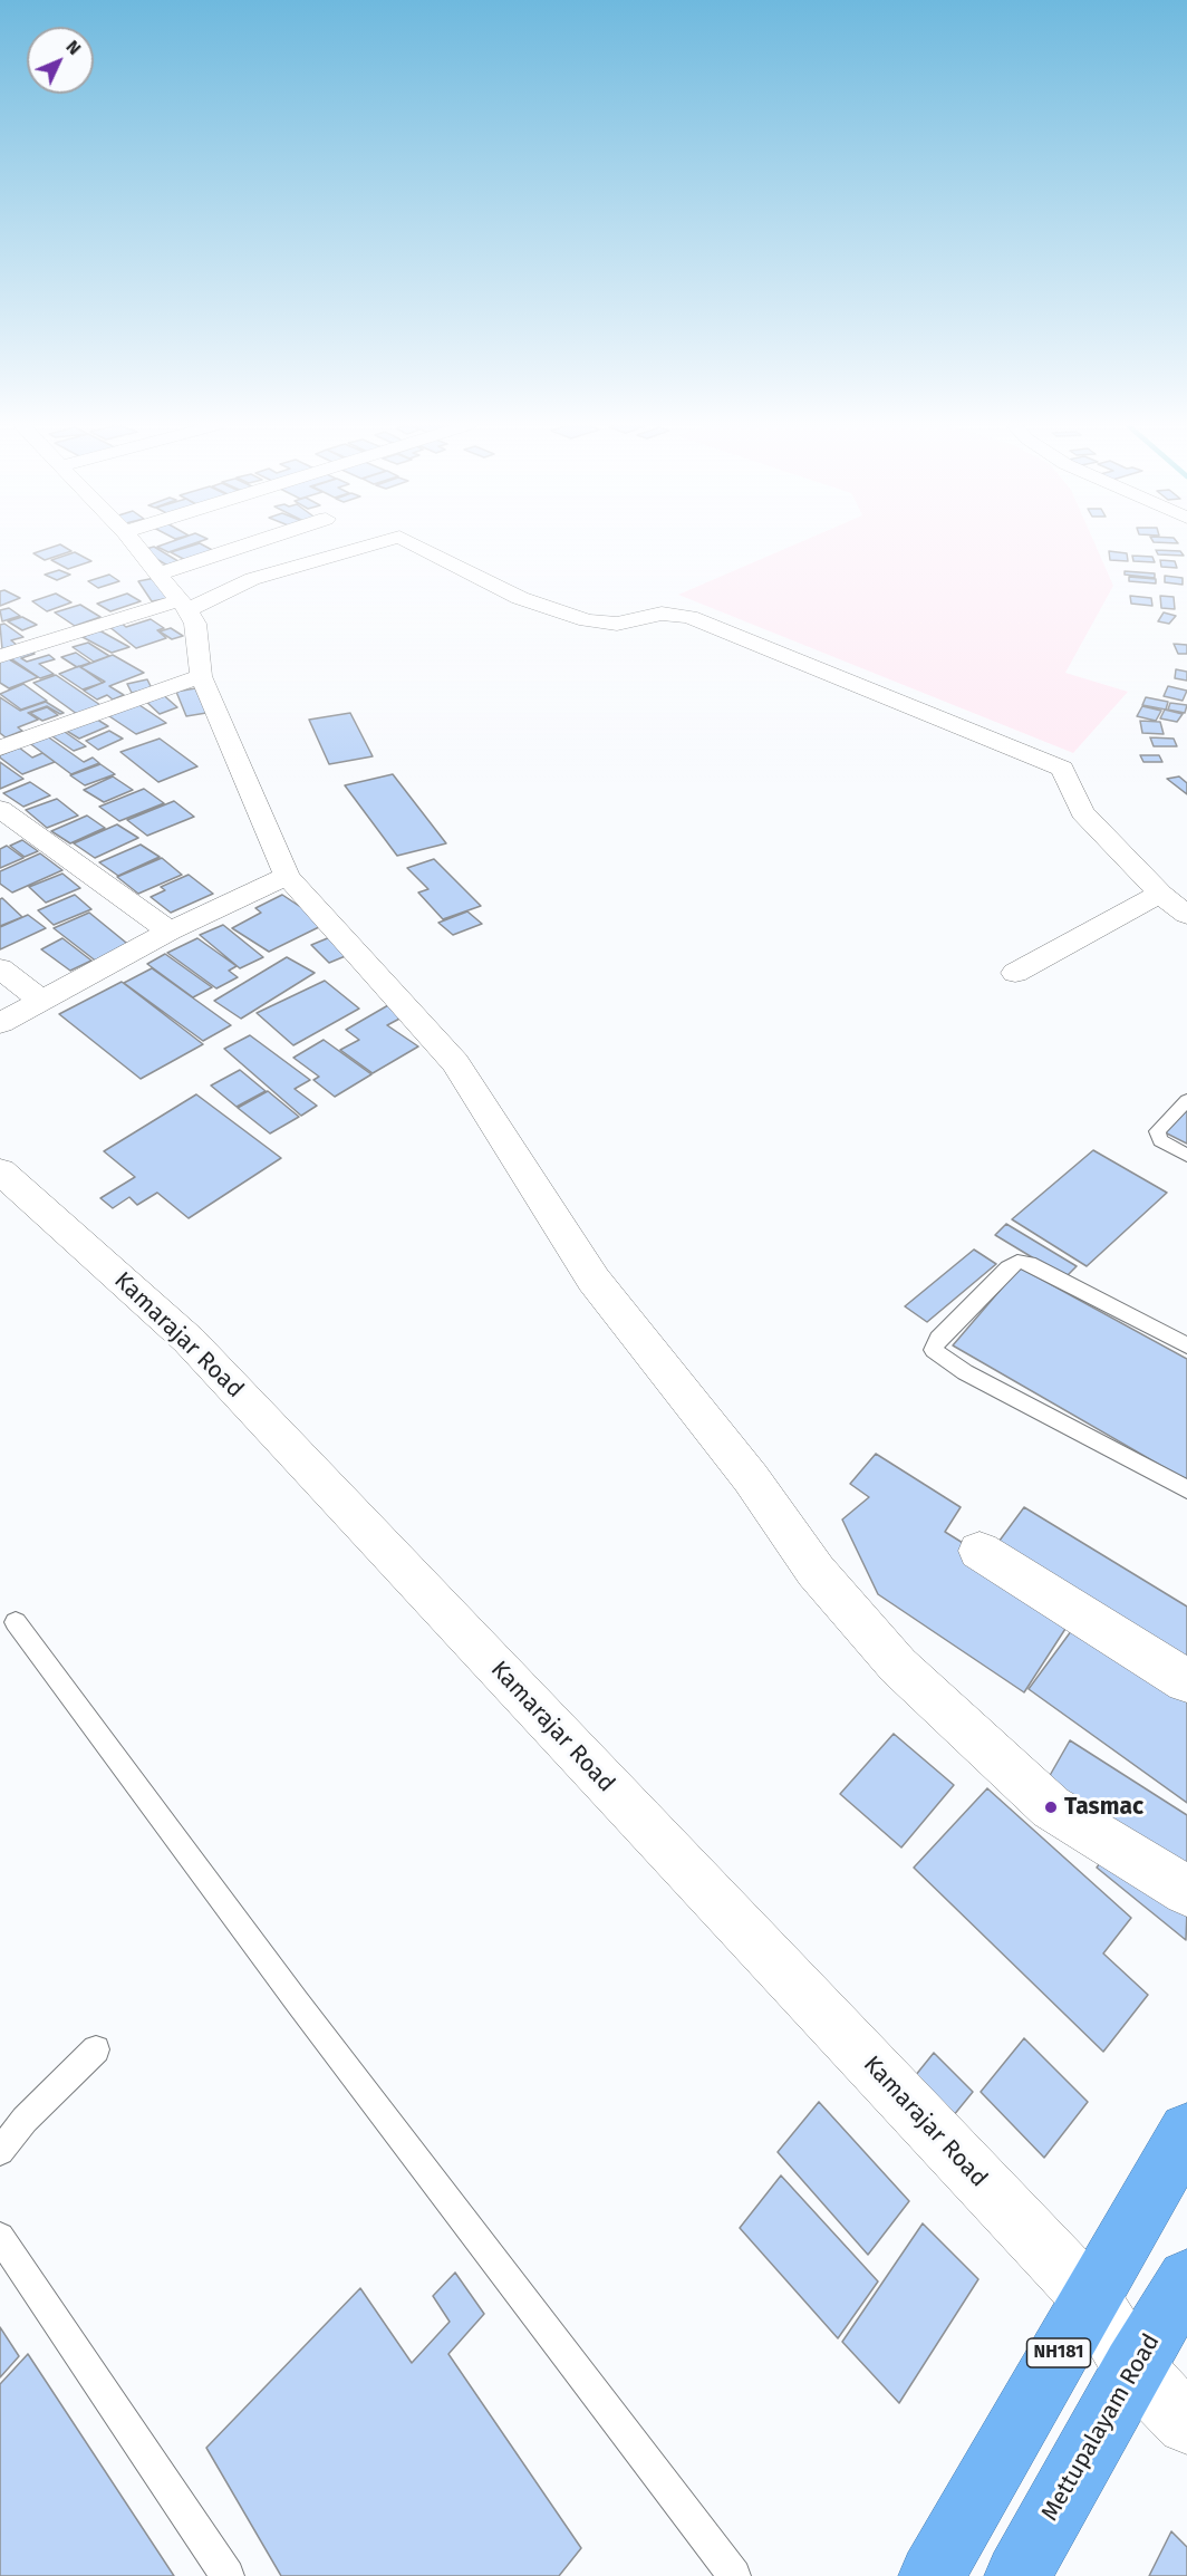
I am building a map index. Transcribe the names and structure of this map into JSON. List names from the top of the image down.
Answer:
{
  "streets": {
    "highway": ["NH181", "Mettupalayam Road"],
    "street": ["Kamarajar Road"]
  },
  "crossings": [
    ["Kamarajar Road", "NH181"],
    ["Kamarajar Road", "Mettupalayam Road"]
  ],
  "places": ["Tasmac"],
  "north": "top right"
}
